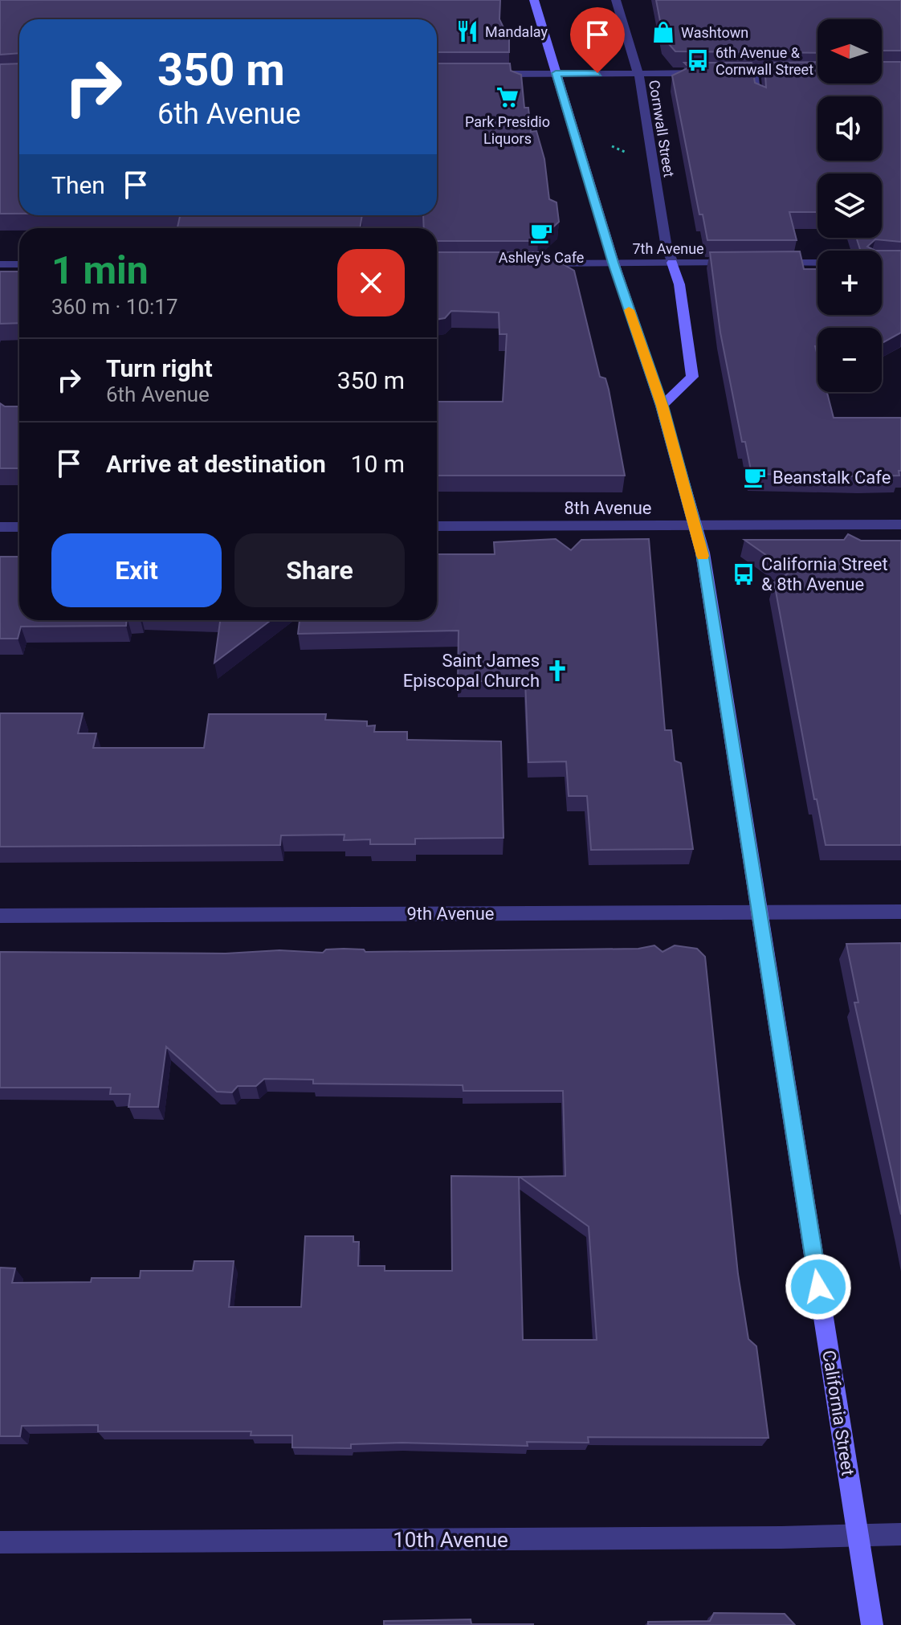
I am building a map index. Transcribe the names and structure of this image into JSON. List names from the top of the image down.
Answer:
{
  "streets": {
    "main road": ["California Street"],
    "street": [
      "Cornwall Street",
      "7th Avenue",
      "8th Avenue",
      "9th Avenue",
      "10th Avenue"
    ]
  },
  "crossings": [
    ["Cornwall Street", "7th Avenue"],
    ["7th Avenue", "California Street"],
    ["8th Avenue", "California Street"],
    ["9th Avenue", "California Street"],
    ["California Street", "10th Avenue"]
  ],
  "places": {
    "restaurant": ["Mandalay"],
    "shop": ["Washtown"],
    "bus stop": ["6th Avenue & Cornwall Street", "California Street & 8th Avenue"],
    "supermarket": ["Park Presidio Liquors"],
    "cafe": ["Ashley's Cafe", "Beanstalk Cafe"],
    "church": ["Saint James Episcopal Church"]
  },
  "north": "left",
  "page": {
    "map_buttons": ["+", "−"],
    "turn": ["350 m", "6th Avenue"],
    "then": "Then",
    "heading": ["1 min", "360 m · 10:17"],
    "list": [
      {
        "name": "Turn right",
        "note": "6th Avenue",
        "value": "350 m"
      },
      {
        "name": "Arrive at destination",
        "value": "10 m"
      }
    ],
    "buttons": ["Exit", "Share"]
  }
}
